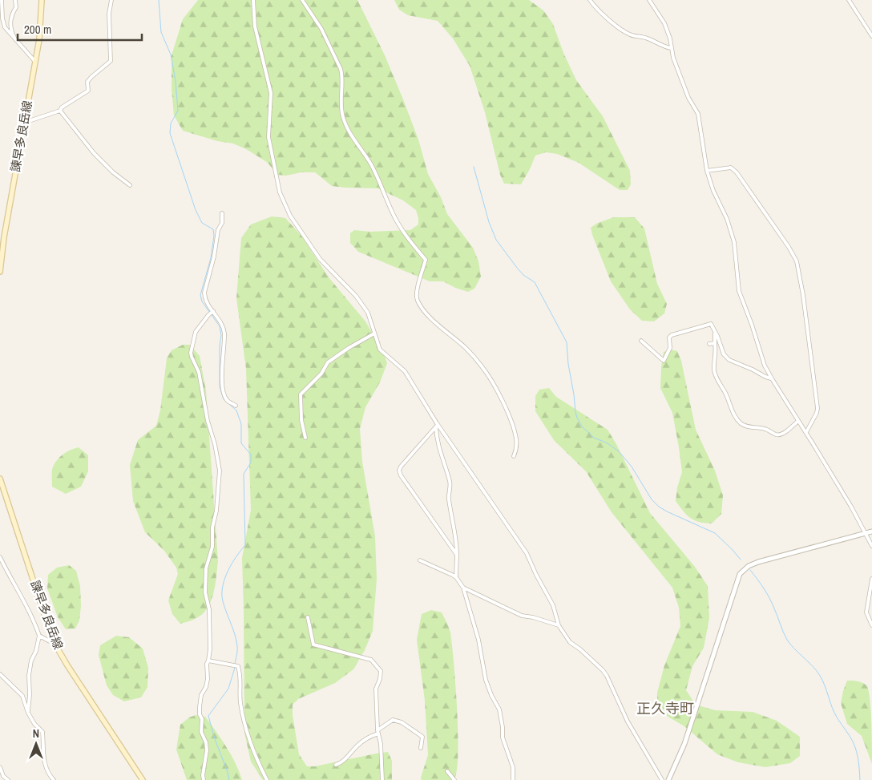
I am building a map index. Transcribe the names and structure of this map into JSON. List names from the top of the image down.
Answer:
{
  "streets": {
    "main road": ["諫早多良岳線"]
  },
  "districts": ["正久寺町"],
  "scale_bar": "200 m",
  "north": "top"
}
